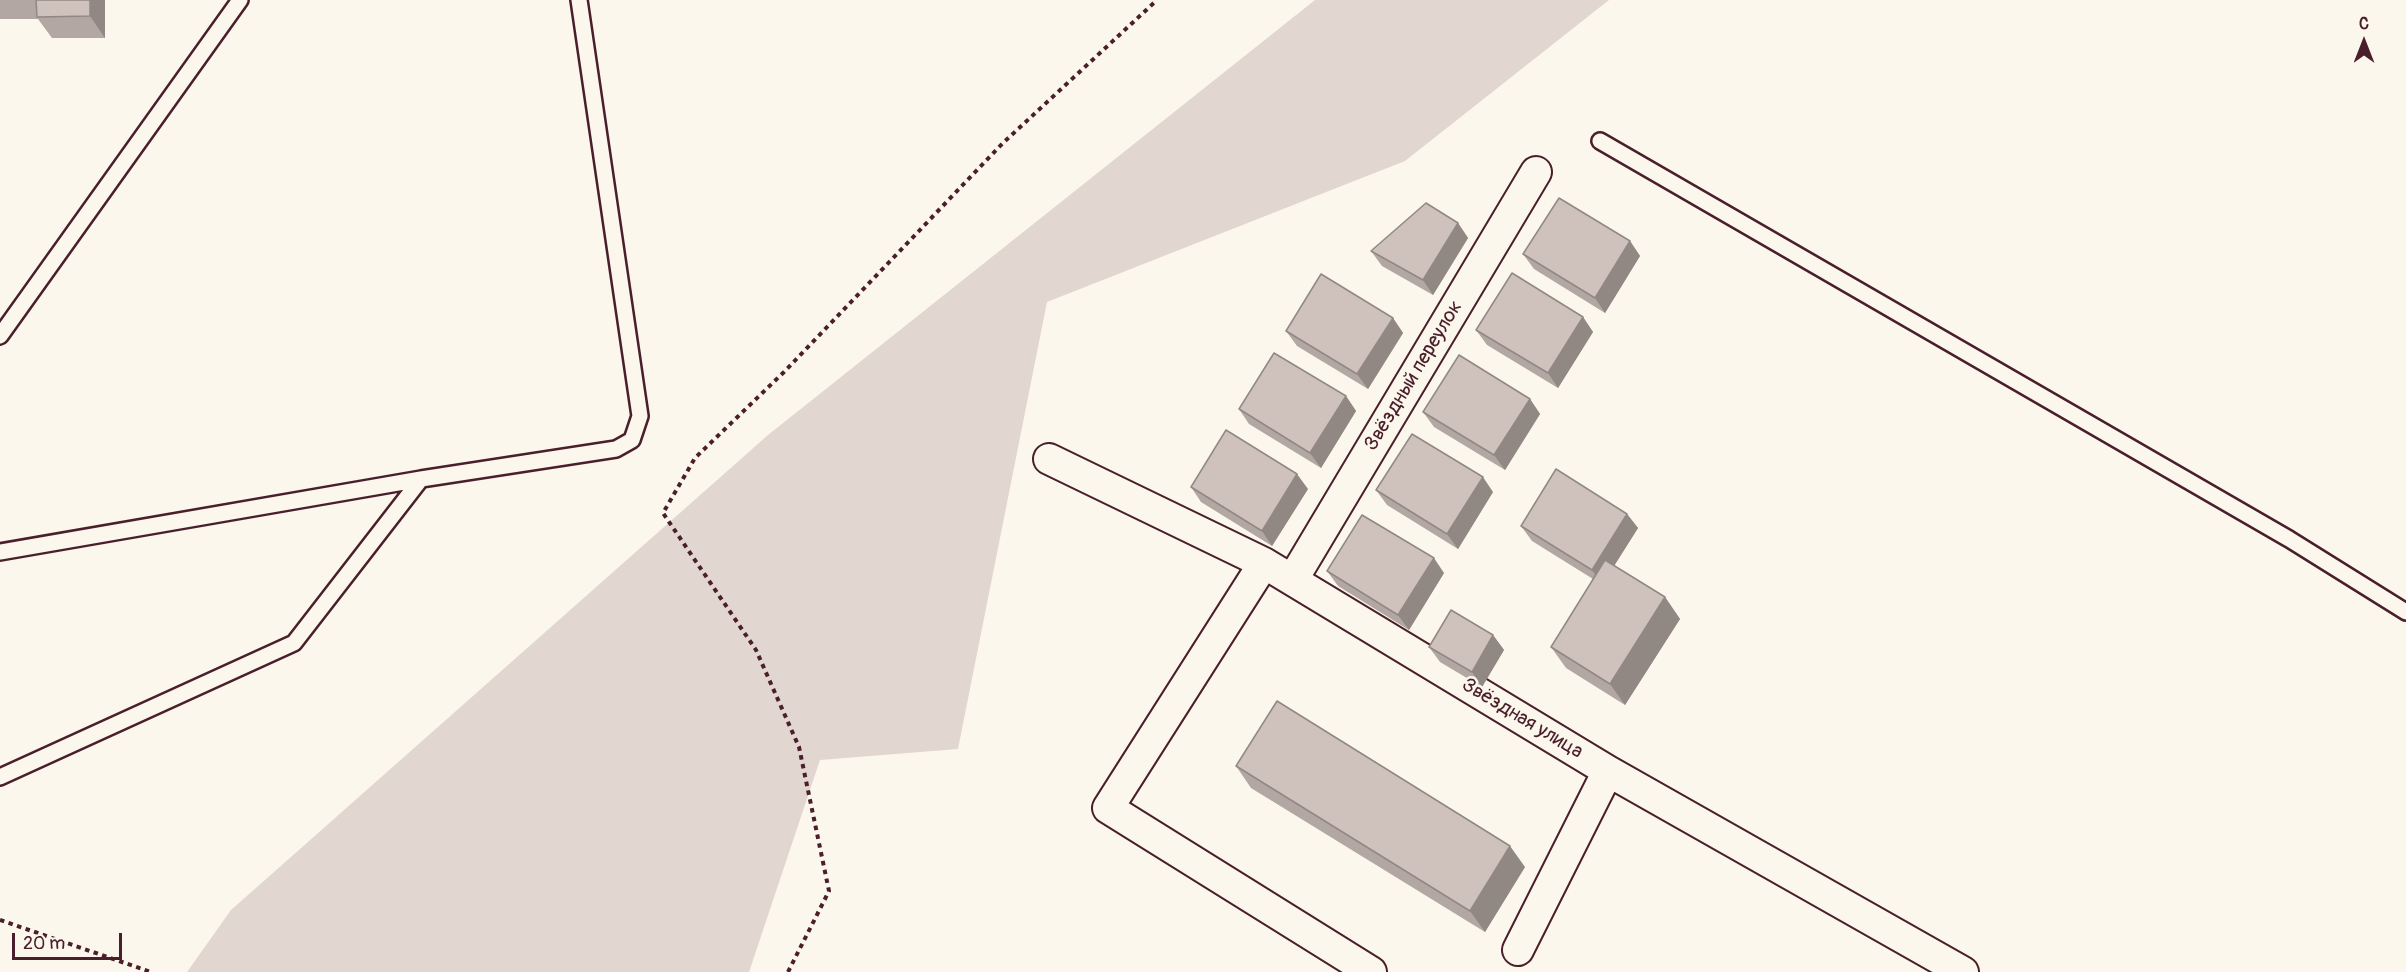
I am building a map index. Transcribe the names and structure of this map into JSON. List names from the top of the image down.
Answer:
{
  "streets": {
    "street": ["Звёздный переулок", "Звёздная улица"]
  },
  "crossings": [
    ["Звёздный переулок", "Звёздная улица"]
  ],
  "scale_bar": "20 m",
  "north": "top"
}
